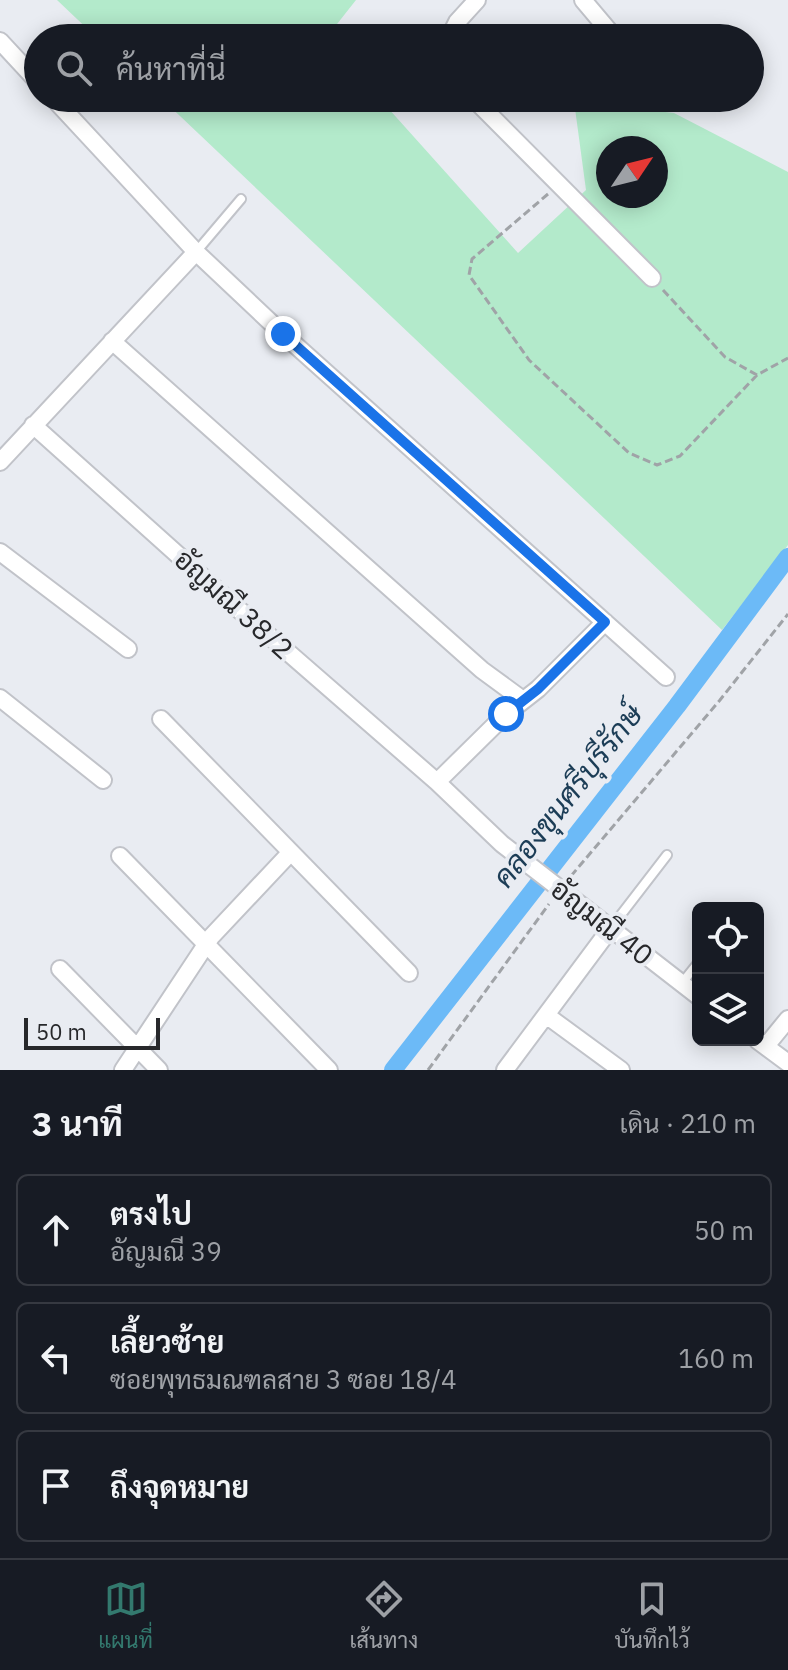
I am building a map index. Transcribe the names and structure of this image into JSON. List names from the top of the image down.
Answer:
{
  "streets": {
    "street": ["อัญมณี 38/2", "อัญมณี 40"]
  },
  "crossings": [
    ["อัญมณี 38/2", "อัญมณี 40"]
  ],
  "water": ["คลองขุนศรีบุรีรักษ์"],
  "scale_bar": "50 m",
  "north": "top right",
  "page": {
    "search": "ค้นหาที่นี่",
    "scale": "50 m",
    "heading": ["3 นาที", "เดิน · 210 m"],
    "list": [
      ["ตรงไป", "อัญมณี 39", "50 m"],
      ["เลี้ยวซ้าย", "ซอยพุทธมณฑลสาย 3 ซอย 18/4", "160 m"],
      "ถึงจุดหมาย"
    ],
    "nav": ["แผนที่", "เส้นทาง", "บันทึกไว้"]
  }
}
